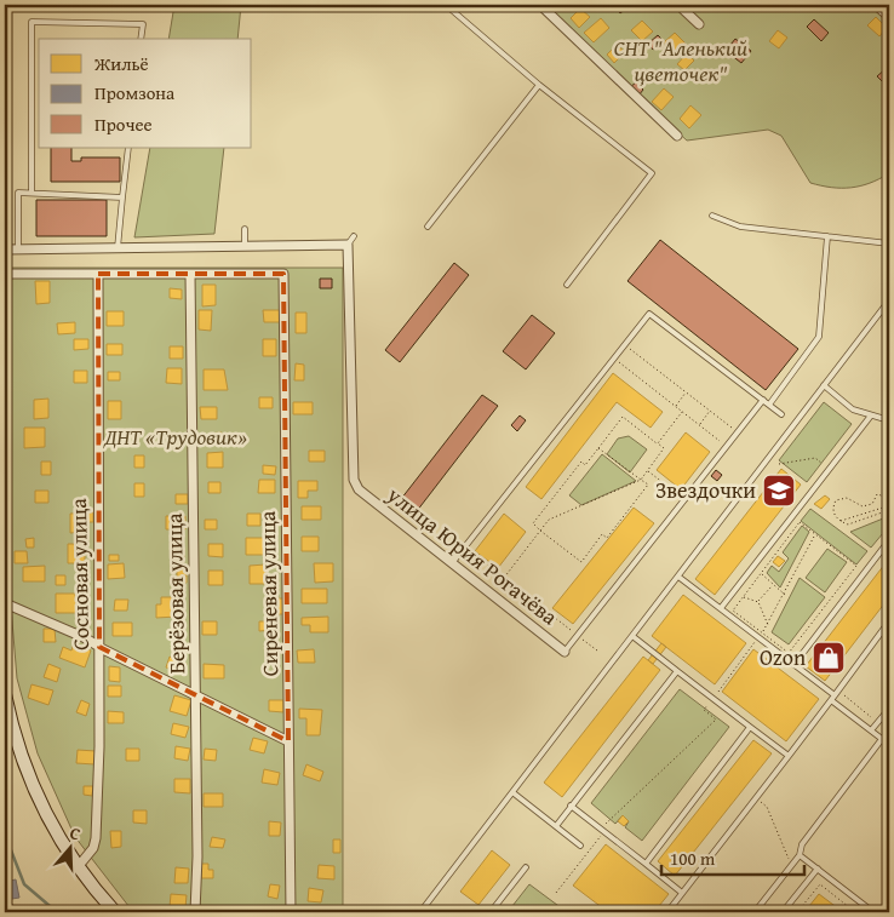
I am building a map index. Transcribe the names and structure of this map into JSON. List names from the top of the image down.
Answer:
{
  "streets": {
    "street": [
      "улица Юрия Рогачёва",
      "Сосновая улица",
      "Берёзовая улица",
      "Сиреневая улица"
    ]
  },
  "crossings": [
    ["Берёзовая улица", "Сиреневая улица"]
  ],
  "parks": ["СНТ \"Аленький цветочек\"", "ДНТ «Трудовик»"],
  "places": {
    "school or university": ["Звездочки"],
    "shop": ["Ozon"]
  },
  "legend": ["Жильё", "Промзона", "Прочее"],
  "scale_bar": "100 m",
  "north": "top"
}
